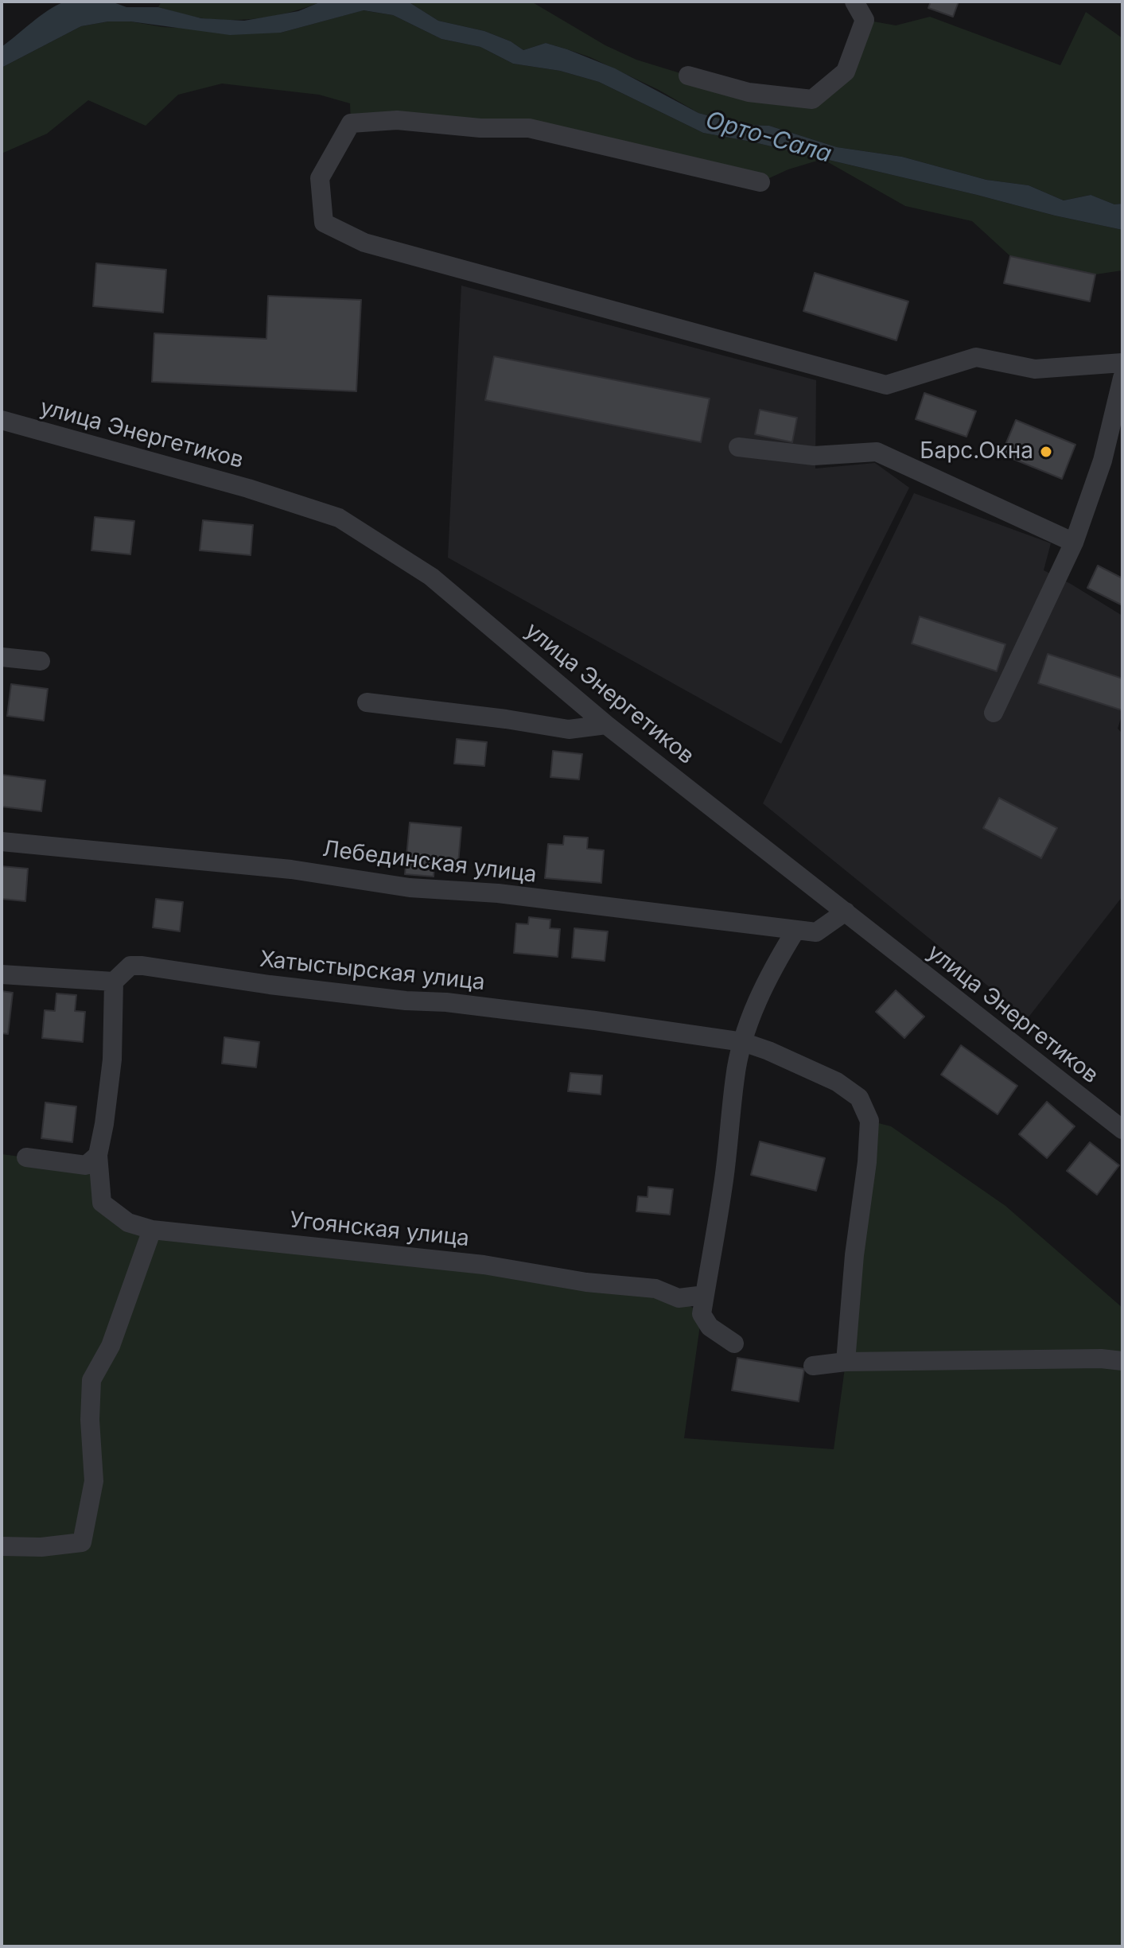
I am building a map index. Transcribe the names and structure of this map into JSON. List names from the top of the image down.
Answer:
{
  "streets": {
    "street": [
      "улица Энергетиков",
      "Лебединская улица",
      "Хатыстырская улица",
      "Угоянская улица"
    ]
  },
  "crossings": [
    ["улица Энергетиков", "Лебединская улица"],
    ["Хатыстырская улица", "Угоянская улица"]
  ],
  "water": ["Орто-Сала"],
  "places": ["Барс.Окна"]
}
